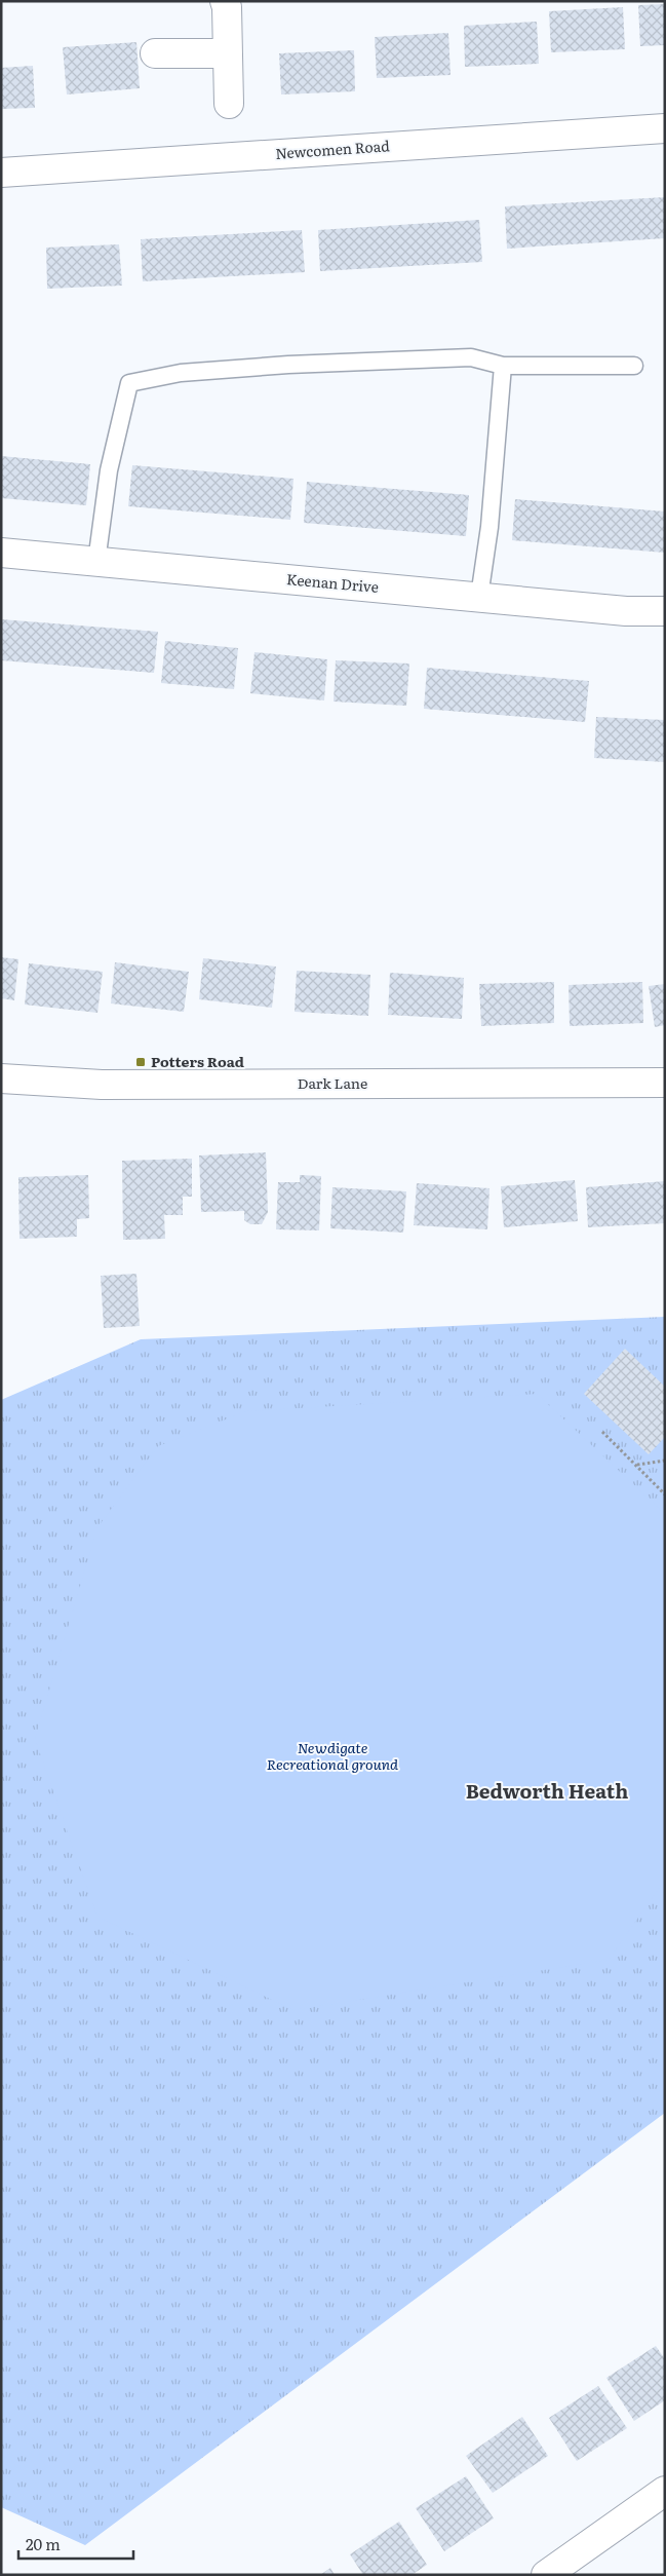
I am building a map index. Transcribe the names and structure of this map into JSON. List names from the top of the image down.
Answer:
{
  "streets": {
    "street": ["Newcomen Road", "Keenan Drive", "Dark Lane"]
  },
  "districts": ["Bedworth Heath"],
  "parks": ["Newdigate Recreational ground"],
  "places": {
    "transit": ["Potters Road"]
  },
  "scale_bar": "20 m"
}
